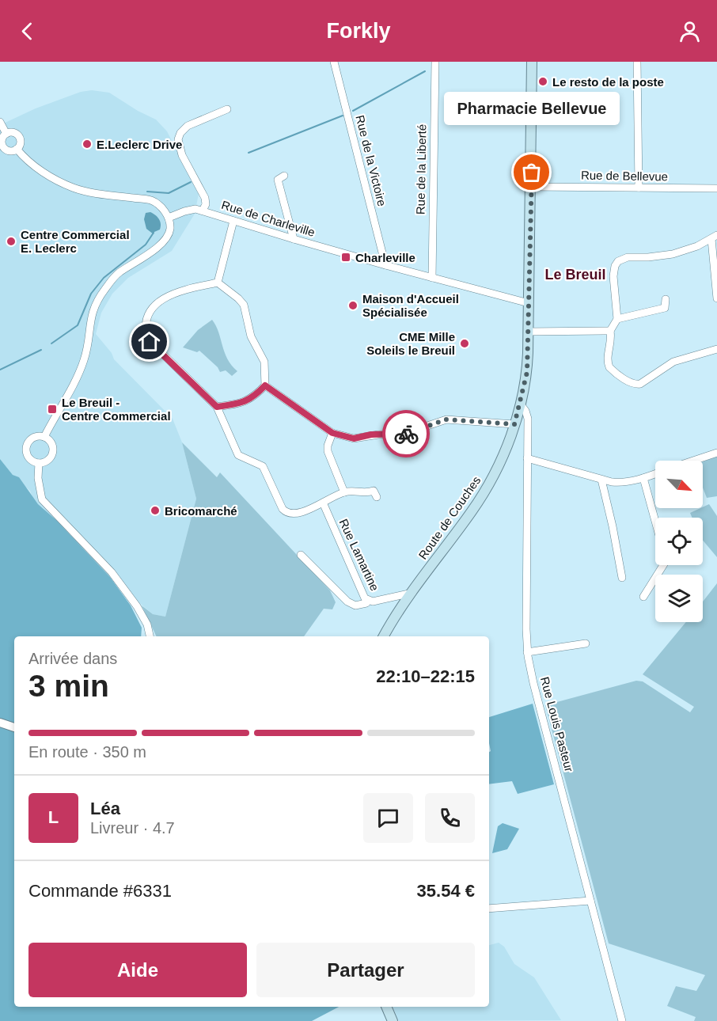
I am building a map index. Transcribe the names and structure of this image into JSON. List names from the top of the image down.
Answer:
{
  "streets": {
    "main road": ["Route de Couches"],
    "street": [
      "Rue de la Victoire",
      "Rue de la Liberté",
      "Rue de Bellevue",
      "Rue de Charleville",
      "Rue Lamartine",
      "Rue Louis Pasteur"
    ]
  },
  "crossings": [
    ["Rue de la Victoire", "Rue de Charleville"],
    ["Rue de la Liberté", "Rue de Charleville"],
    ["Rue de Bellevue", "Route de Couches"],
    ["Rue de Charleville", "Route de Couches"],
    ["Route de Couches", "Rue Lamartine"]
  ],
  "districts": ["Le Breuil"],
  "places": {
    "other": [
      "Le resto de la poste",
      "E.Leclerc Drive",
      "Pharmacie Bellevue",
      "Centre Commercial E. Leclerc",
      "Maison d'Accueil Spécialisée",
      "CME Mille Soleils le Breuil",
      "Bricomarché"
    ],
    "transit": ["Charleville", "Le Breuil - Centre Commercial"]
  },
  "north": "bottom right",
  "page": {
    "header": "Forkly",
    "bubble": "Pharmacie Bellevue",
    "heading": ["3 min", "Arrivée dans", "22:10–22:15"],
    "panel": [
      "Léa",
      "Livreur · 4.7",
      "Commande #6331",
      "35.54 €"
    ],
    "bar": "En route · 350 m",
    "round": "L",
    "buttons": ["Aide", "Partager"]
  }
}
